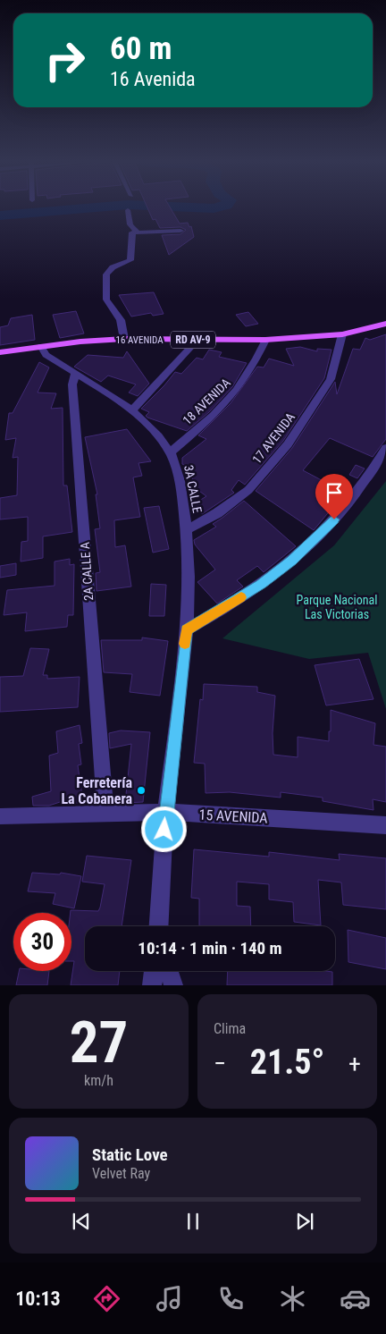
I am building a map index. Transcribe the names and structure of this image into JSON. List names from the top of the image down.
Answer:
{
  "streets": {
    "main road": ["16 AVENIDA", "RD AV-9"],
    "street": [
      "18 AVENIDA",
      "17 AVENIDA",
      "3A CALLE",
      "2A CALLE A",
      "15 AVENIDA"
    ]
  },
  "crossings": [
    ["16 AVENIDA", "18 AVENIDA"],
    ["16 AVENIDA", "17 AVENIDA"],
    ["18 AVENIDA", "3A CALLE"],
    ["17 AVENIDA", "3A CALLE"],
    ["3A CALLE", "2A CALLE A"],
    ["3A CALLE", "15 AVENIDA"],
    ["2A CALLE A", "15 AVENIDA"]
  ],
  "parks": ["Parque Nacional Las Victorias"],
  "places": ["Ferretería La Cobanera"],
  "page": {
    "turn": ["60 m", "16 Avenida"],
    "limit": "30",
    "trip": "10:14 · 1 min · 140 m",
    "tile": [
      ["27", "km/h"],
      "Clima"
    ],
    "heat": ["−", "21.5°", "+"],
    "song": ["Static Love", "Velvet Ray"],
    "tabs": "10:13"
  }
}
